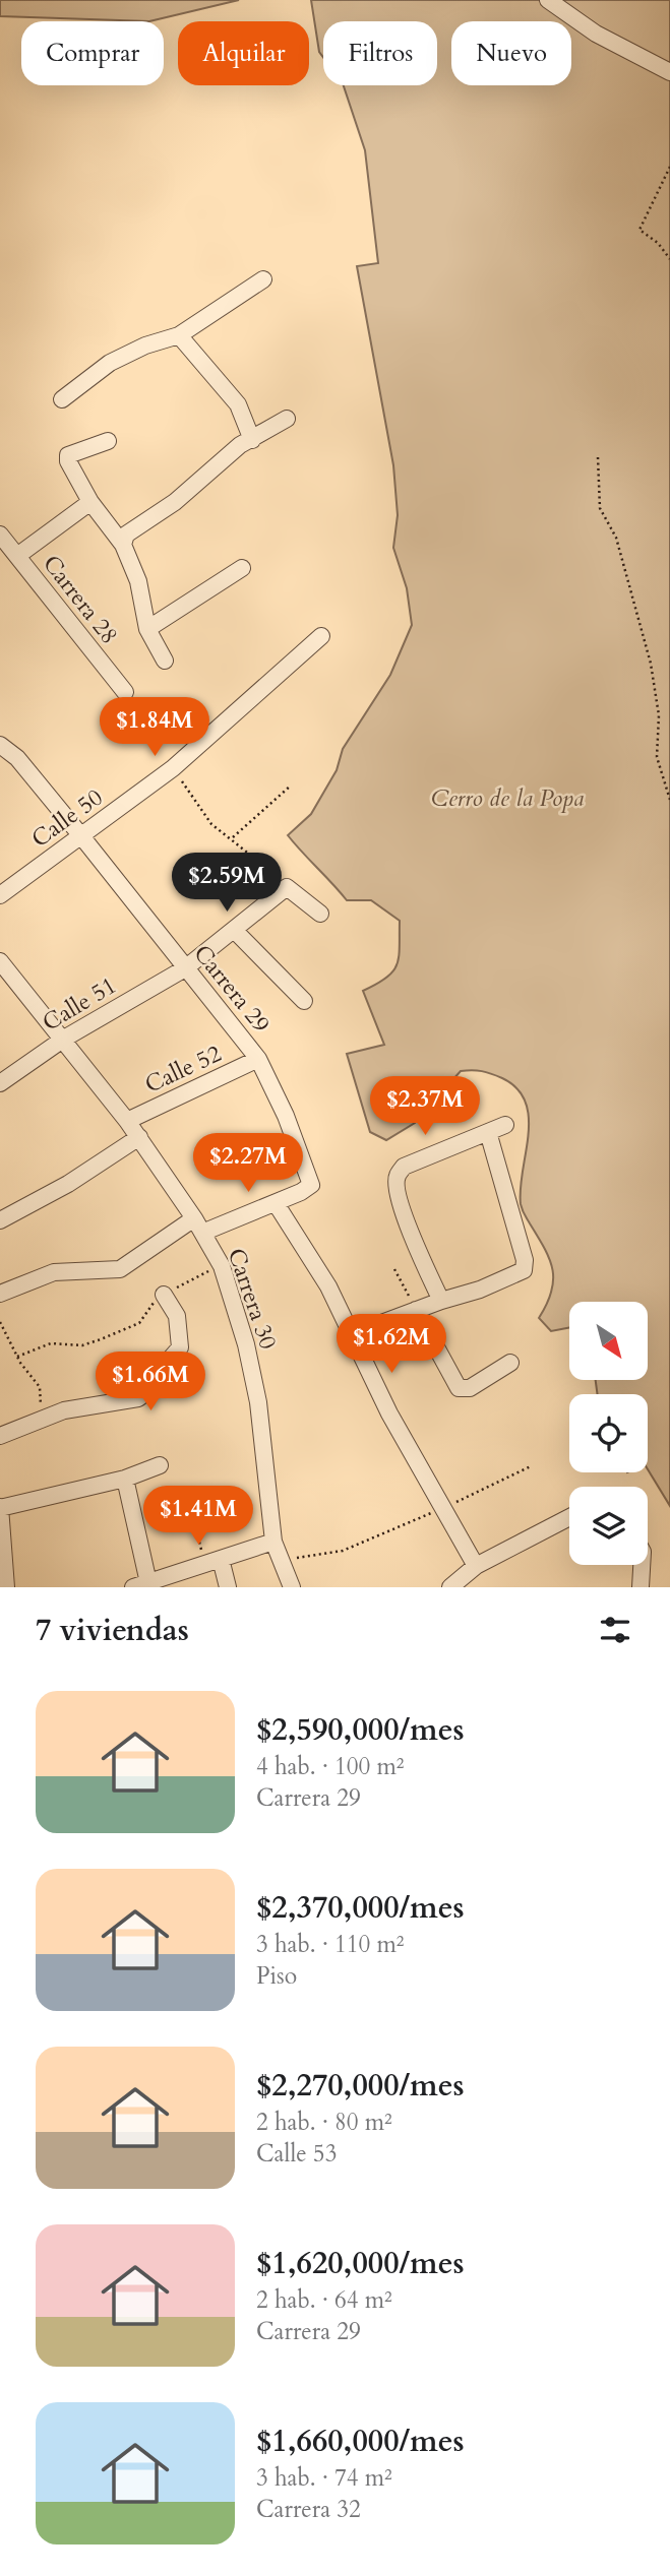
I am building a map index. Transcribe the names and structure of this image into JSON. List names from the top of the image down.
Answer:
{
  "streets": {
    "street": [
      "Carrera 28",
      "Calle 50",
      "Carrera 29",
      "Calle 51",
      "Calle 52",
      "Carrera 30"
    ]
  },
  "crossings": [
    ["Calle 50", "Carrera 29"],
    ["Carrera 29", "Calle 51"],
    ["Carrera 29", "Calle 52"],
    ["Calle 51", "Carrera 30"],
    ["Calle 52", "Carrera 30"]
  ],
  "parks": ["Cerro de la Popa"],
  "north": "bottom right",
  "page": {
    "chip": [
      "Comprar",
      "Alquilar",
      "Filtros",
      "Nuevo"
    ],
    "price": [
      "$1.84M",
      "$2.59M",
      "$2.37M",
      "$2.27M",
      "$1.62M",
      "$1.66M",
      "$1.41M"
    ],
    "heading": "7 viviendas",
    "list": [
      {
        "name": "$2,590,000/mes",
        "note": "4 hab. · 100 m² · Carrera 29"
      },
      {
        "name": "$2,370,000/mes",
        "note": "3 hab. · 110 m² · Piso"
      },
      {
        "name": "$2,270,000/mes",
        "note": "2 hab. · 80 m² · Calle 53"
      },
      {
        "name": "$1,620,000/mes",
        "note": "2 hab. · 64 m² · Carrera 29"
      },
      {
        "name": "$1,660,000/mes",
        "note": "3 hab. · 74 m² · Carrera 32"
      }
    ]
  }
}
